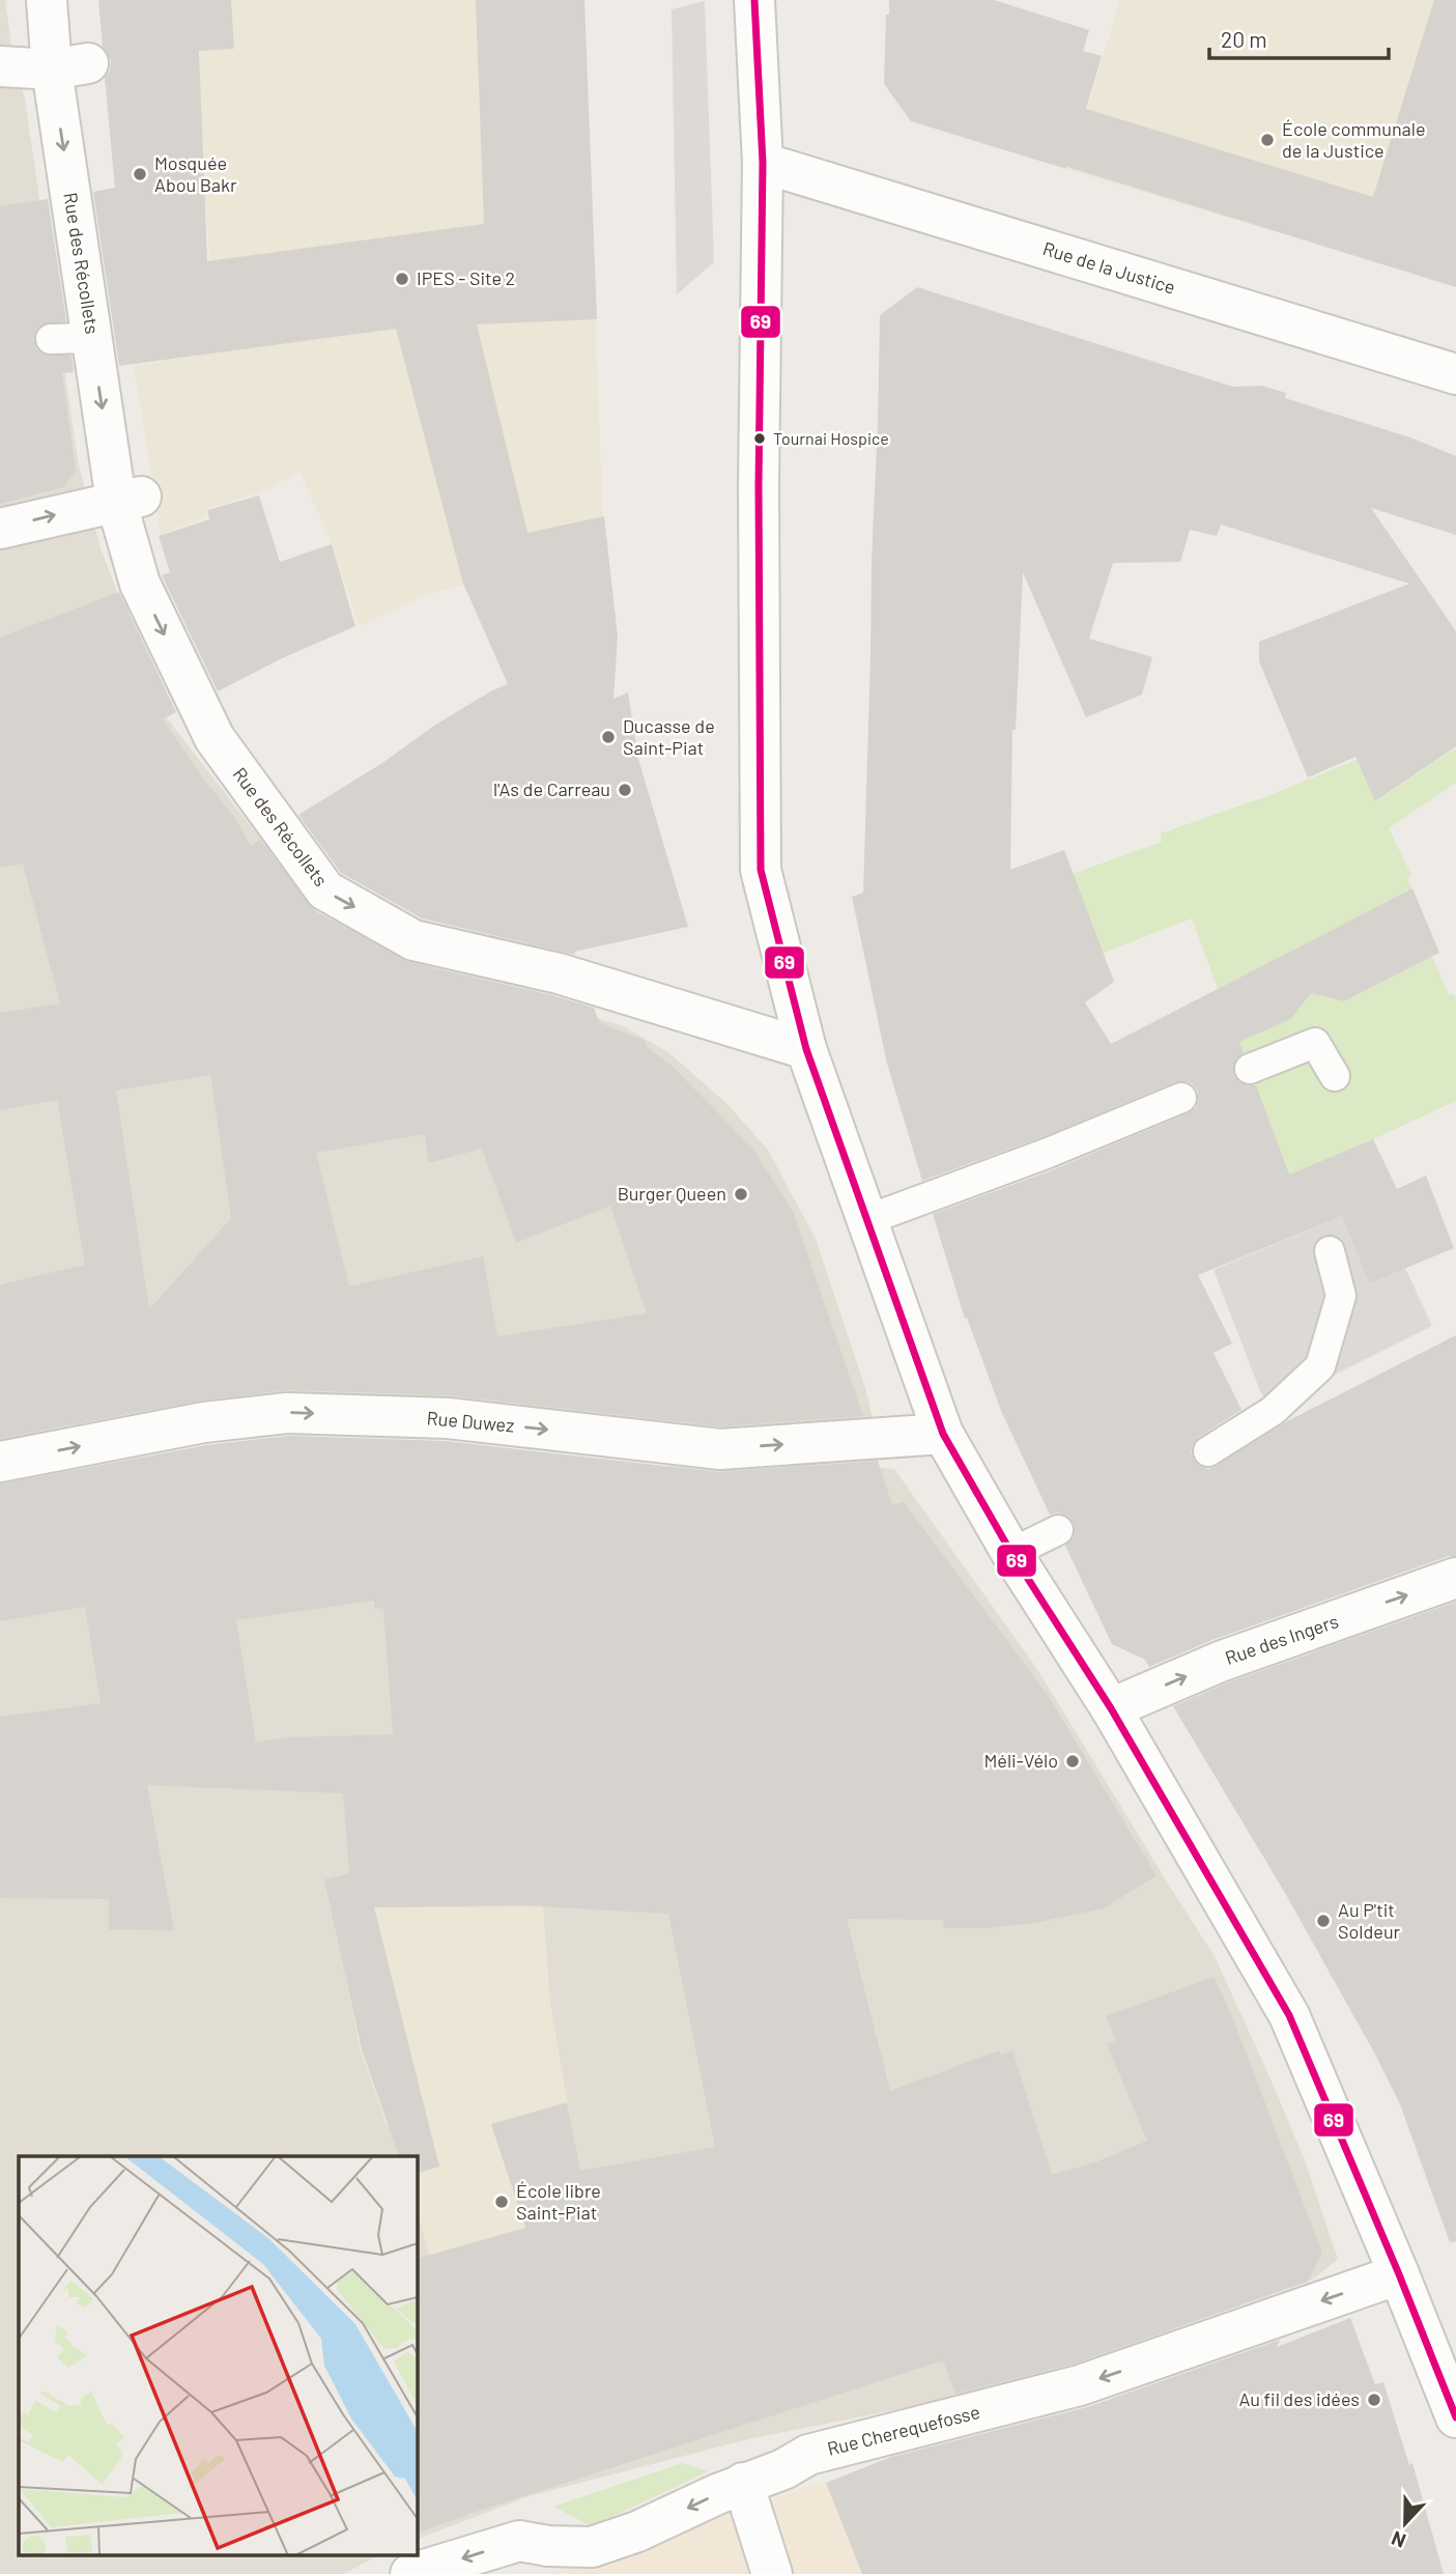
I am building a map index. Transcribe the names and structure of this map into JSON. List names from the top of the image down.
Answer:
{
  "streets": {
    "street": [
      "Rue des Récollets",
      "Rue de la Justice",
      "Rue Duwez",
      "Rue des Ingers",
      "Rue Cherequefosse"
    ]
  },
  "one_way": [
    "Rue des Récollets",
    "Rue Duwez",
    "Rue des Ingers",
    "Rue Cherequefosse"
  ],
  "places": [
    "École communale de la Justice",
    "Mosquée Abou Bakr",
    "IPES - Site 2",
    "Tournai Hospice",
    "Ducasse de Saint-Piat",
    "l'As de Carreau",
    "Burger Queen",
    "Méli-Vélo",
    "Au P'tit Soldeur",
    "École libre Saint-Piat",
    "Au fil des idées"
  ],
  "lines": ["transit line 69"],
  "scale_bar": "20 m",
  "north": "bottom"
}
